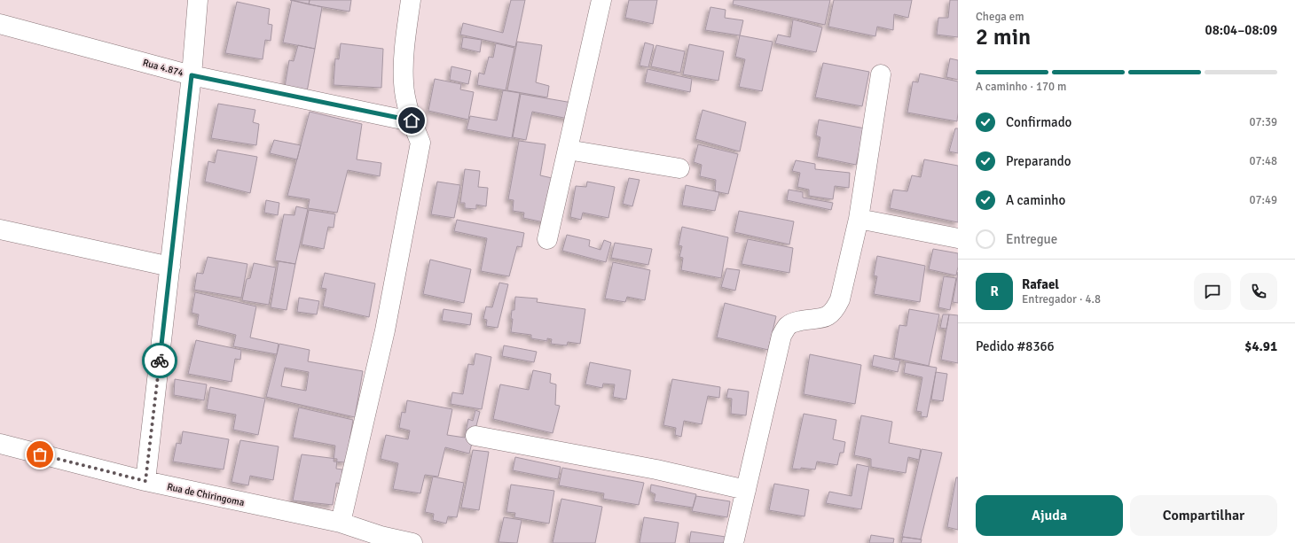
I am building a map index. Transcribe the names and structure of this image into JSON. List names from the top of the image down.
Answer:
{
  "streets": {
    "street": ["Rua 4.874", "Rua de Chiringoma"]
  },
  "page": {
    "heading": ["2 min", "Chega em", "08:04–08:09"],
    "panel": [
      "Rafael",
      "Entregador · 4.8",
      "Pedido #8366",
      "$4.91"
    ],
    "bar": "A caminho · 170 m",
    "list": [
      ["Confirmado", "07:39"],
      ["Preparando", "07:48"],
      ["A caminho", "07:49"],
      "Entregue"
    ],
    "round": "R",
    "buttons": ["Ajuda", "Compartilhar"]
  }
}
